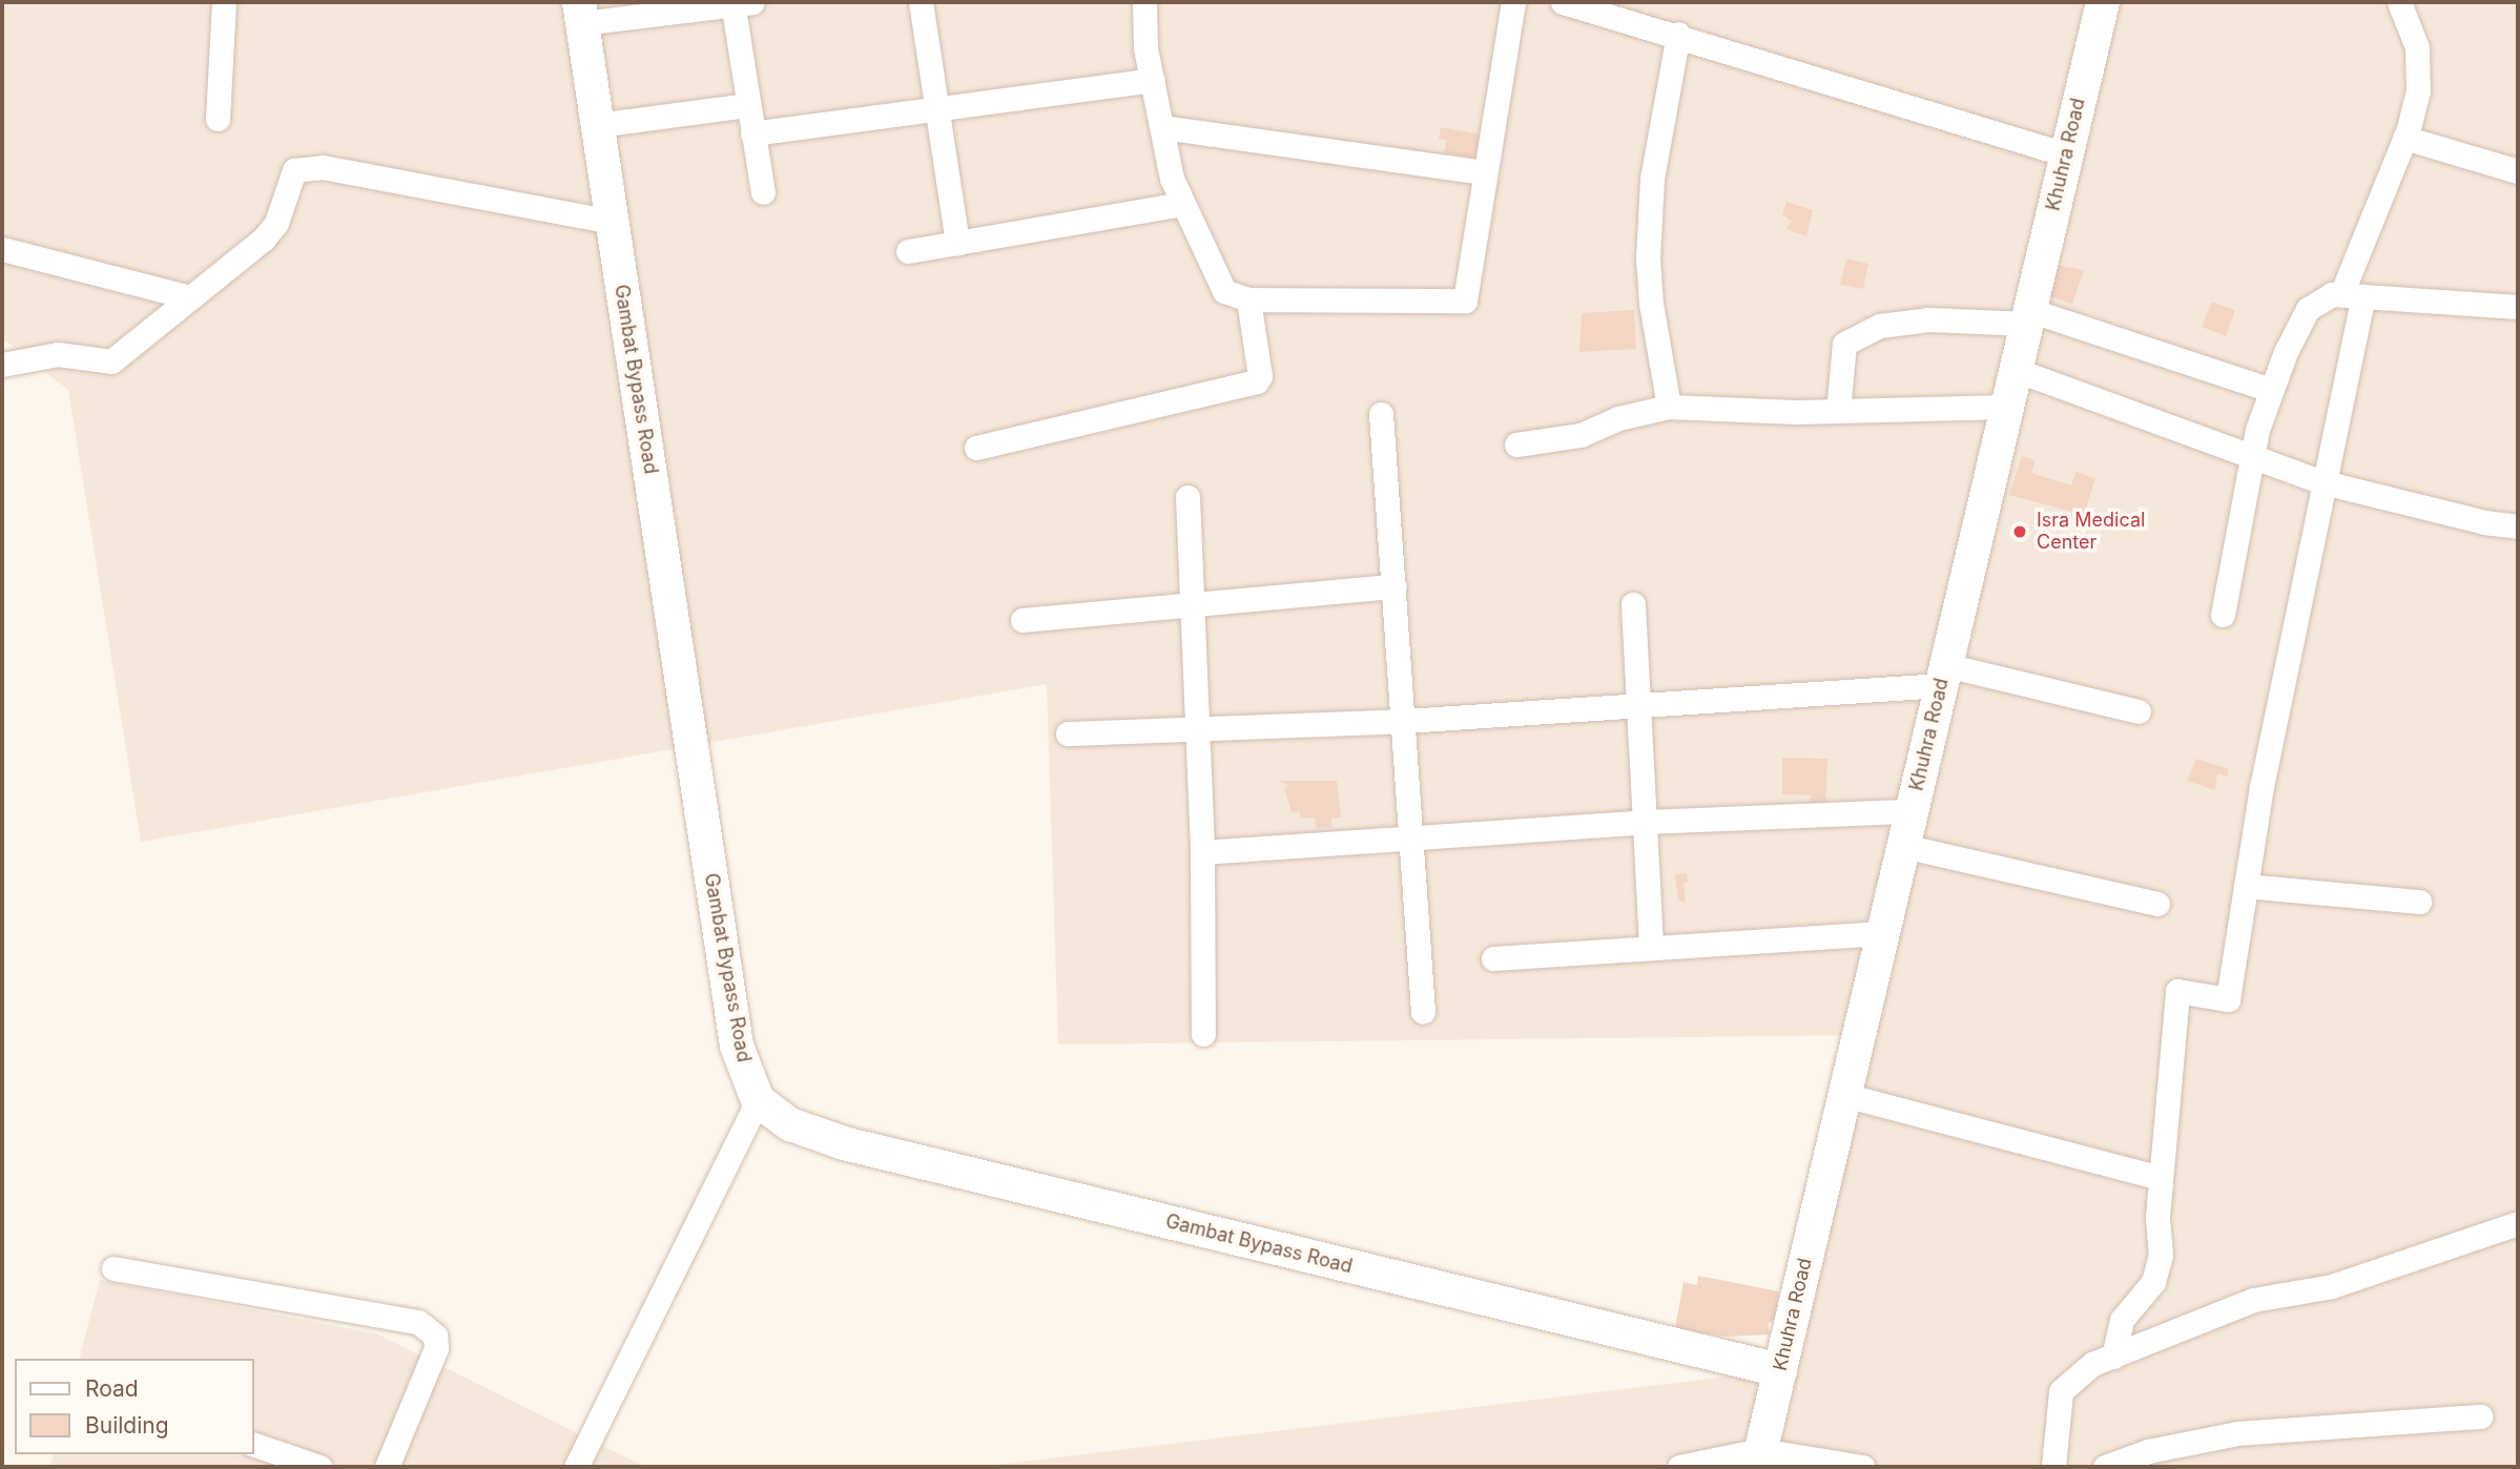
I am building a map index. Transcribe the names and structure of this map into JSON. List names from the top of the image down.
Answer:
{
  "streets": {
    "street": ["Khuhra Road", "Gambat Bypass Road"]
  },
  "crossings": [
    ["Khuhra Road", "Gambat Bypass Road"]
  ],
  "places": ["Isra Medical Center"],
  "legend": ["Road", "Building"]
}
